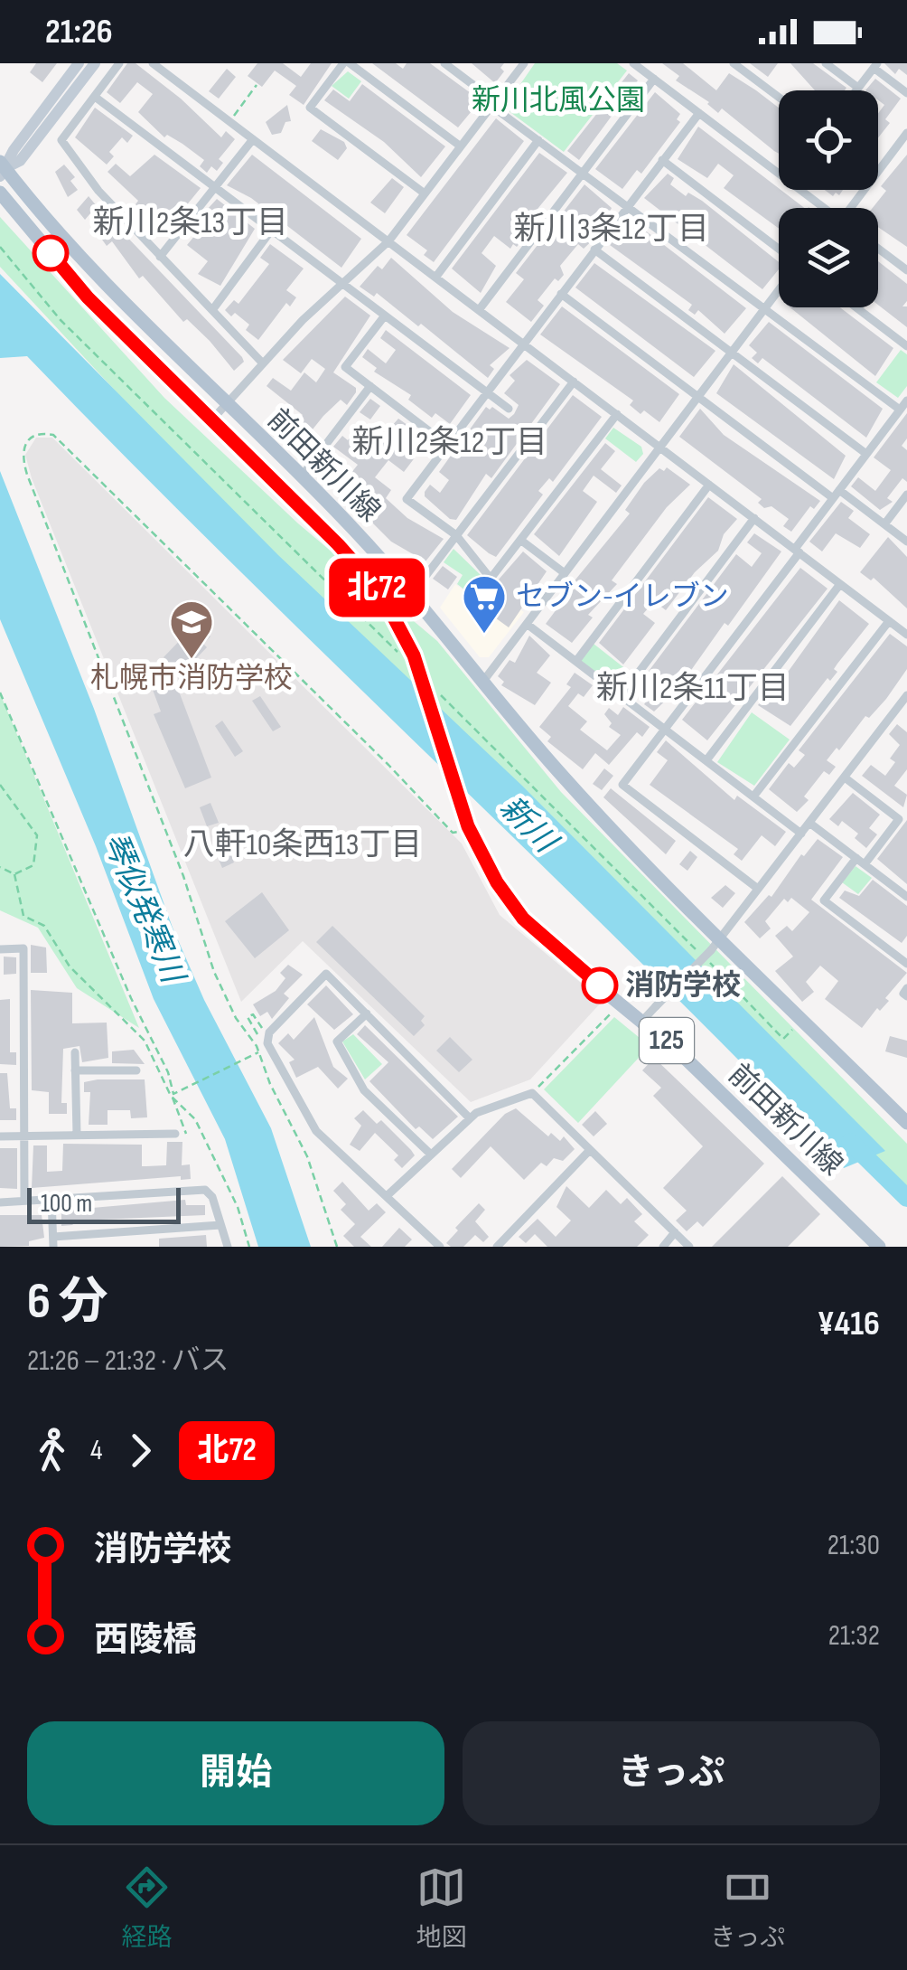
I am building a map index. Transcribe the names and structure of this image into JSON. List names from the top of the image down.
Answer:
{
  "streets": {
    "main road": ["前田新川線", "125"]
  },
  "districts": [
    "新川2条13丁目",
    "新川3条12丁目",
    "新川2条12丁目",
    "新川2条11丁目",
    "八軒10条西13丁目"
  ],
  "water": ["新川", "琴似発寒川"],
  "parks": ["新川北風公園"],
  "places": {
    "supermarket": ["セブン-イレブン"],
    "school or university": ["札幌市消防学校"],
    "other": ["消防学校"]
  },
  "lines": ["bus line 北72"],
  "scale_bar": "100 m",
  "page": {
    "status": "21:26",
    "on_map": "北72",
    "scale": "100 m",
    "heading": ["6 分", "21:26 – 21:32 · バス", "¥416"],
    "legs": ["4", "北72"],
    "list": [
      {
        "name": "消防学校",
        "value": "21:30"
      },
      {
        "name": "西陵橋",
        "value": "21:32"
      }
    ],
    "buttons": ["開始", "きっぷ"],
    "tabs": ["経路", "地図", "きっぷ"]
  }
}
